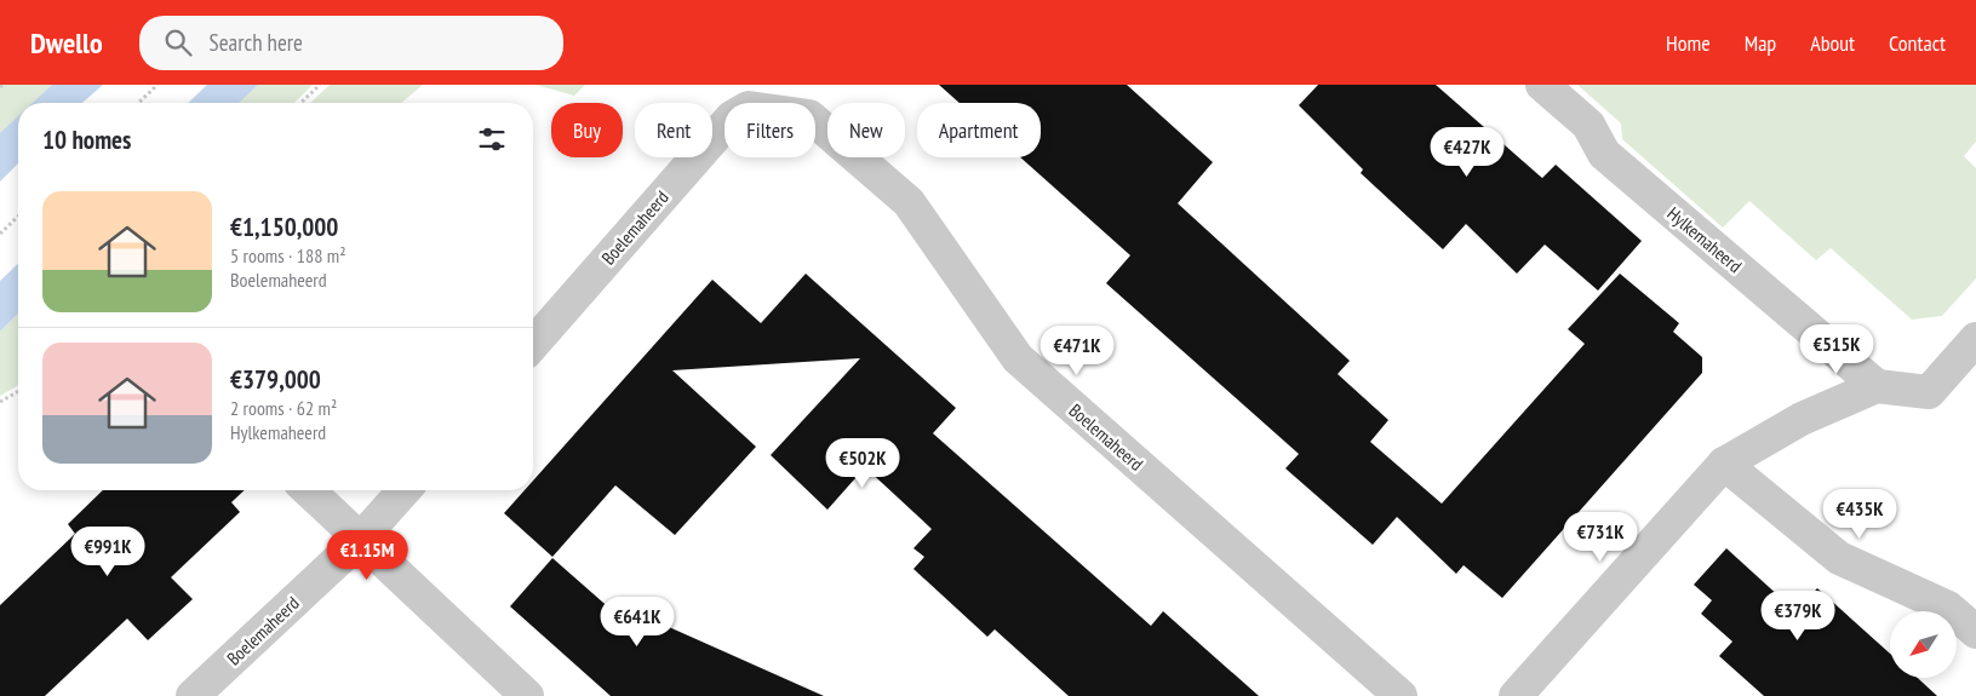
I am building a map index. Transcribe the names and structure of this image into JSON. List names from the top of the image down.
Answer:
{
  "streets": {
    "street": ["Boelemaheerd", "Hylkemaheerd"]
  },
  "north": "bottom left",
  "page": {
    "header": "Dwello",
    "search": "Search here",
    "nav": [
      "Home",
      "Map",
      "About",
      "Contact"
    ],
    "chip": [
      "Buy",
      "Rent",
      "Filters",
      "New",
      "Apartment"
    ],
    "heading": "10 homes",
    "price": [
      "€427K",
      "€515K",
      "€471K",
      "€502K",
      "€435K",
      "€731K",
      "€991K",
      "€1.15M",
      "€379K",
      "€641K"
    ],
    "list": [
      {
        "name": "€1,150,000",
        "note": "5 rooms · 188 m² · Boelemaheerd"
      },
      {
        "name": "€379,000",
        "note": "2 rooms · 62 m² · Hylkemaheerd"
      }
    ]
  }
}
